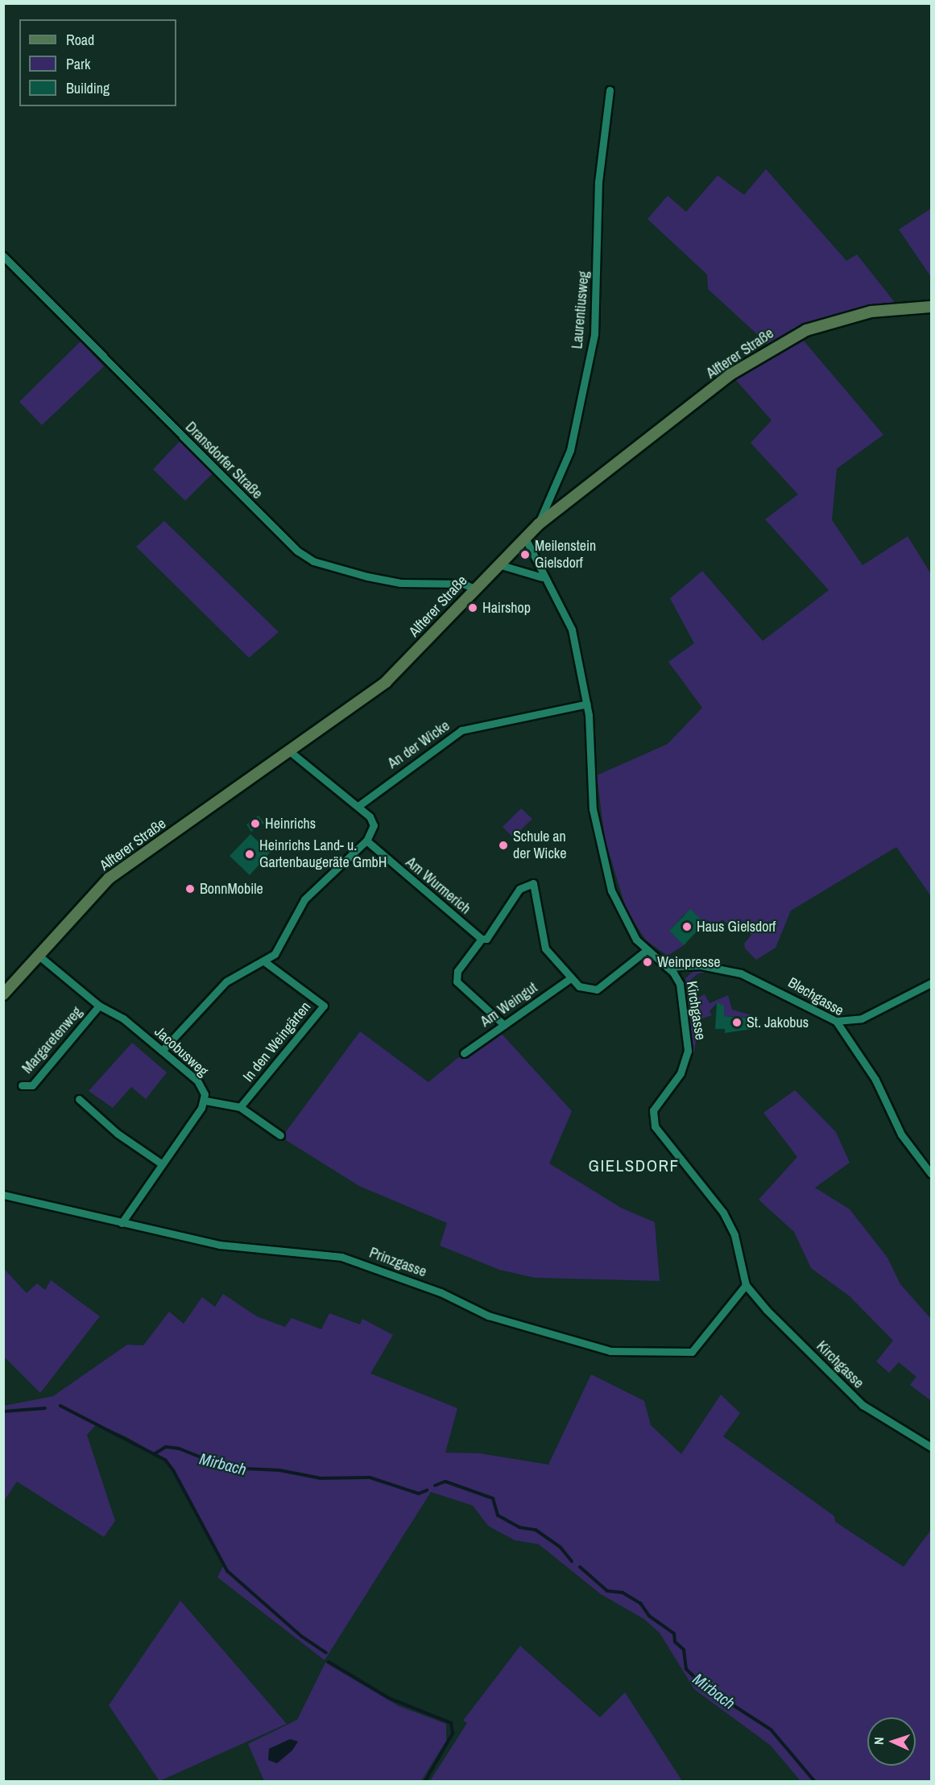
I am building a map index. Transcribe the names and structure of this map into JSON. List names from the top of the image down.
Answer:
{
  "streets": {
    "street": [
      "Laurentiusweg",
      "Alfterer Straße",
      "Dransdorfer Straße",
      "An der Wicke",
      "Am Wurmerich",
      "Blechgasse",
      "Am Weingut",
      "Kirchgasse",
      "Margaretenweg",
      "In den Weingärten",
      "Jacobusweg",
      "Prinzgasse"
    ]
  },
  "crossings": [
    ["Laurentiusweg", "Alfterer Straße"],
    ["Alfterer Straße", "Dransdorfer Straße"],
    ["Alfterer Straße", "Kirchgasse"],
    ["Alfterer Straße", "Jacobusweg"],
    ["An der Wicke", "Kirchgasse"],
    ["Blechgasse", "Kirchgasse"],
    ["Kirchgasse", "Prinzgasse"],
    ["Margaretenweg", "Jacobusweg"],
    ["Jacobusweg", "Prinzgasse"]
  ],
  "districts": ["GIELSDORF"],
  "water": ["Mirbach"],
  "places": [
    "Meilenstein Gielsdorf",
    "Hairshop",
    "Heinrichs",
    "Schule an der Wicke",
    "Heinrichs Land- u. Gartenbaugeräte GmbH",
    "BonnMobile",
    "Haus Gielsdorf",
    "Weinpresse",
    "St. Jakobus"
  ],
  "legend": ["Road", "Park", "Building"],
  "north": "left"
}
